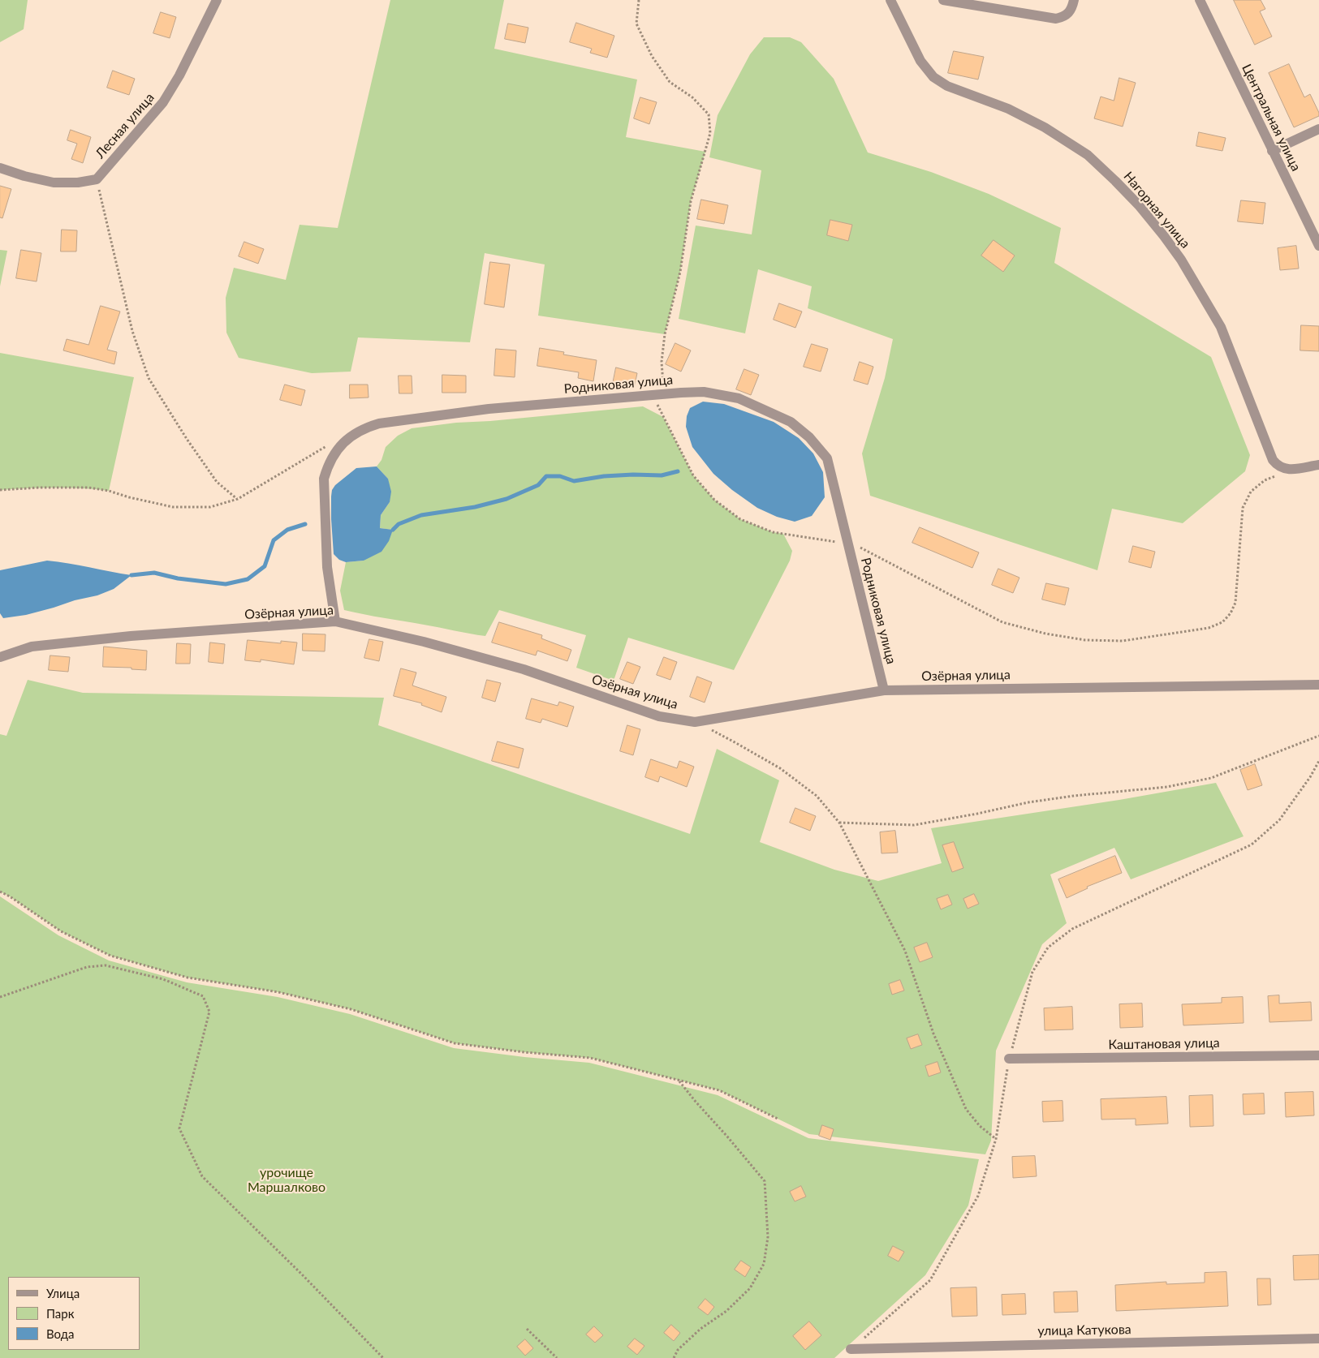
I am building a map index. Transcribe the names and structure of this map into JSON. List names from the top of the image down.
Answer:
{
  "streets": {
    "street": [
      "Центральная улица",
      "Лесная улица",
      "Нагорная улица",
      "Родниковая улица",
      "Озёрная улица",
      "Каштановая улица",
      "улица Катукова"
    ]
  },
  "crossings": [
    ["Родниковая улица", "Озёрная улица"]
  ],
  "parks": ["урочище Маршалково"],
  "legend": ["Улица", "Парк", "Вода"]
}
